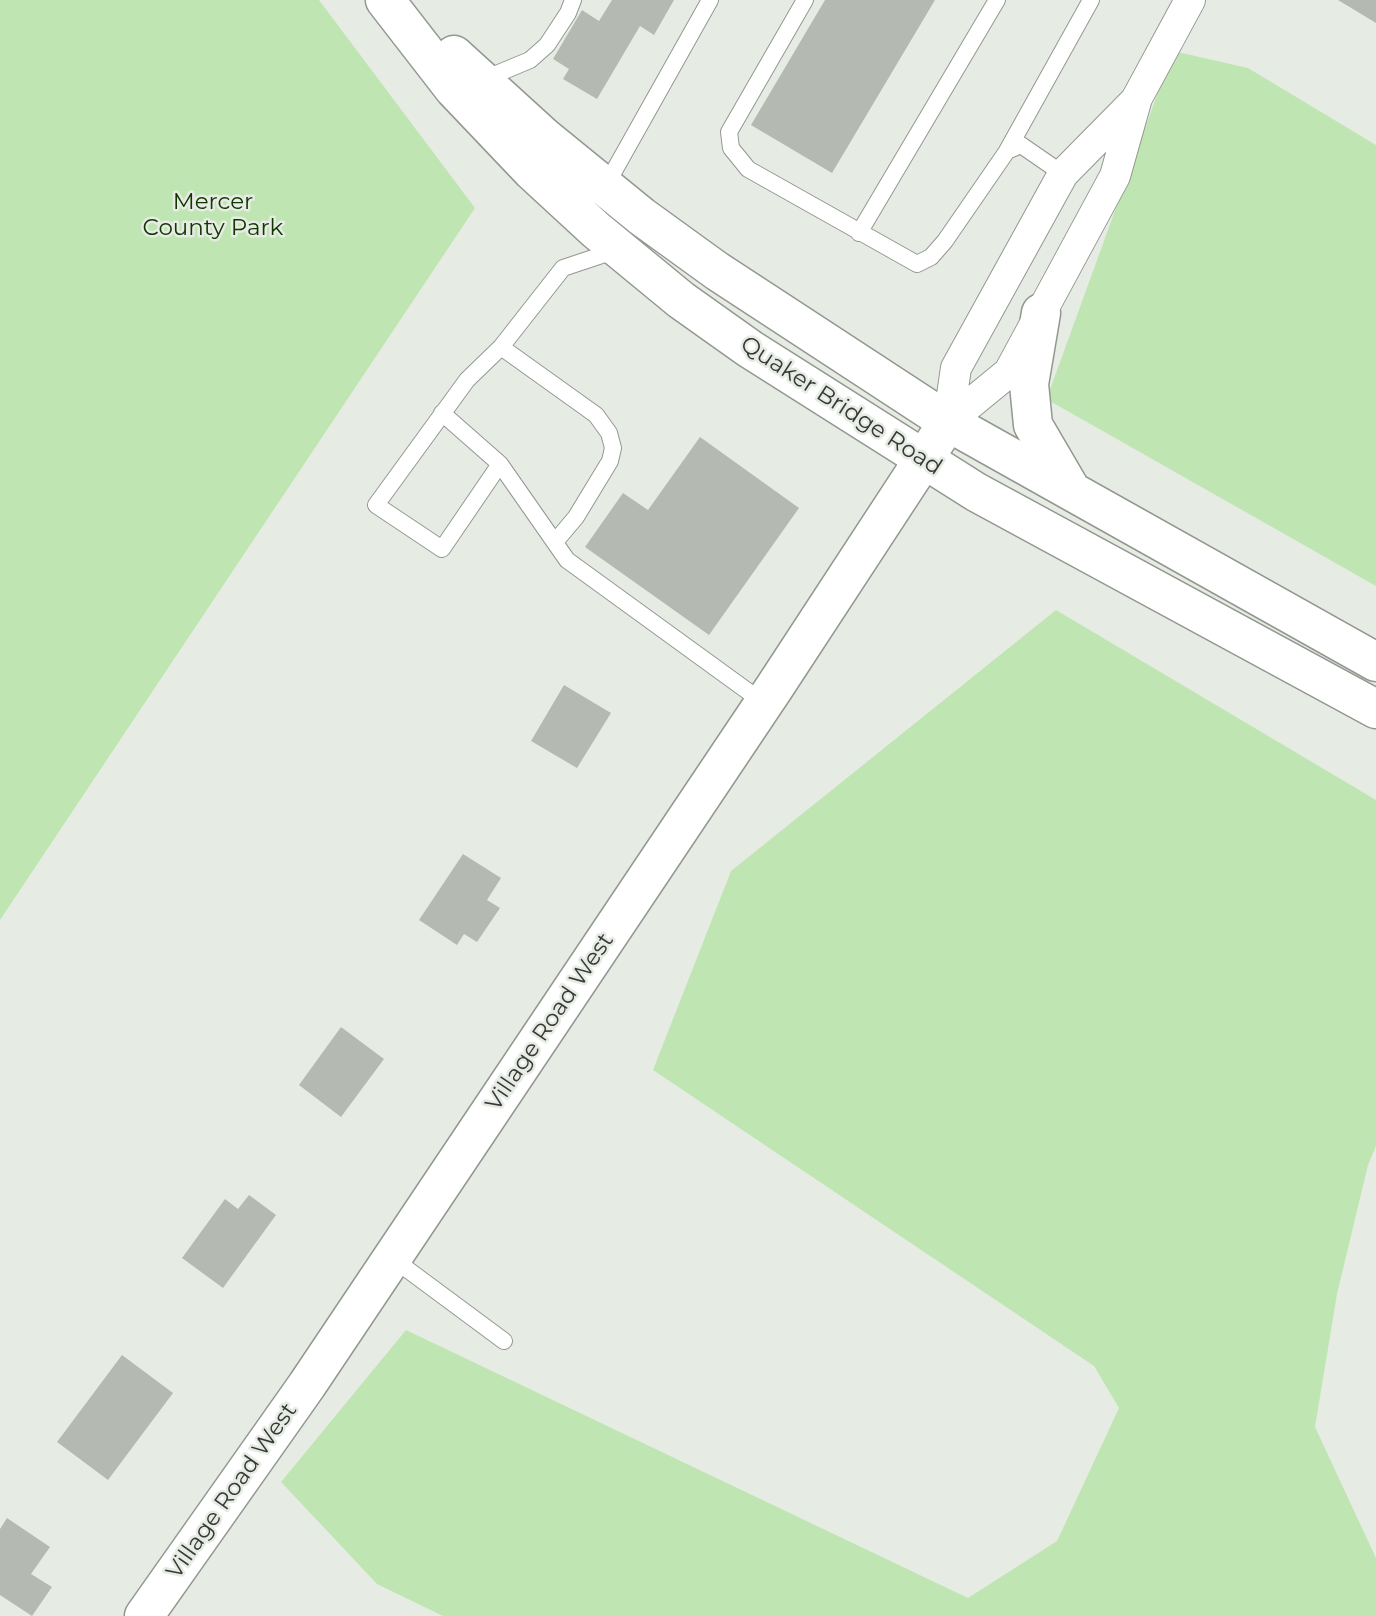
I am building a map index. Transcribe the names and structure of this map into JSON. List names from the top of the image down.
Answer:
{
  "streets": {
    "main road": ["Quaker Bridge Road", "Village Road West"]
  },
  "crossings": [
    ["Quaker Bridge Road", "Village Road West"]
  ],
  "parks": ["Mercer County Park"]
}
